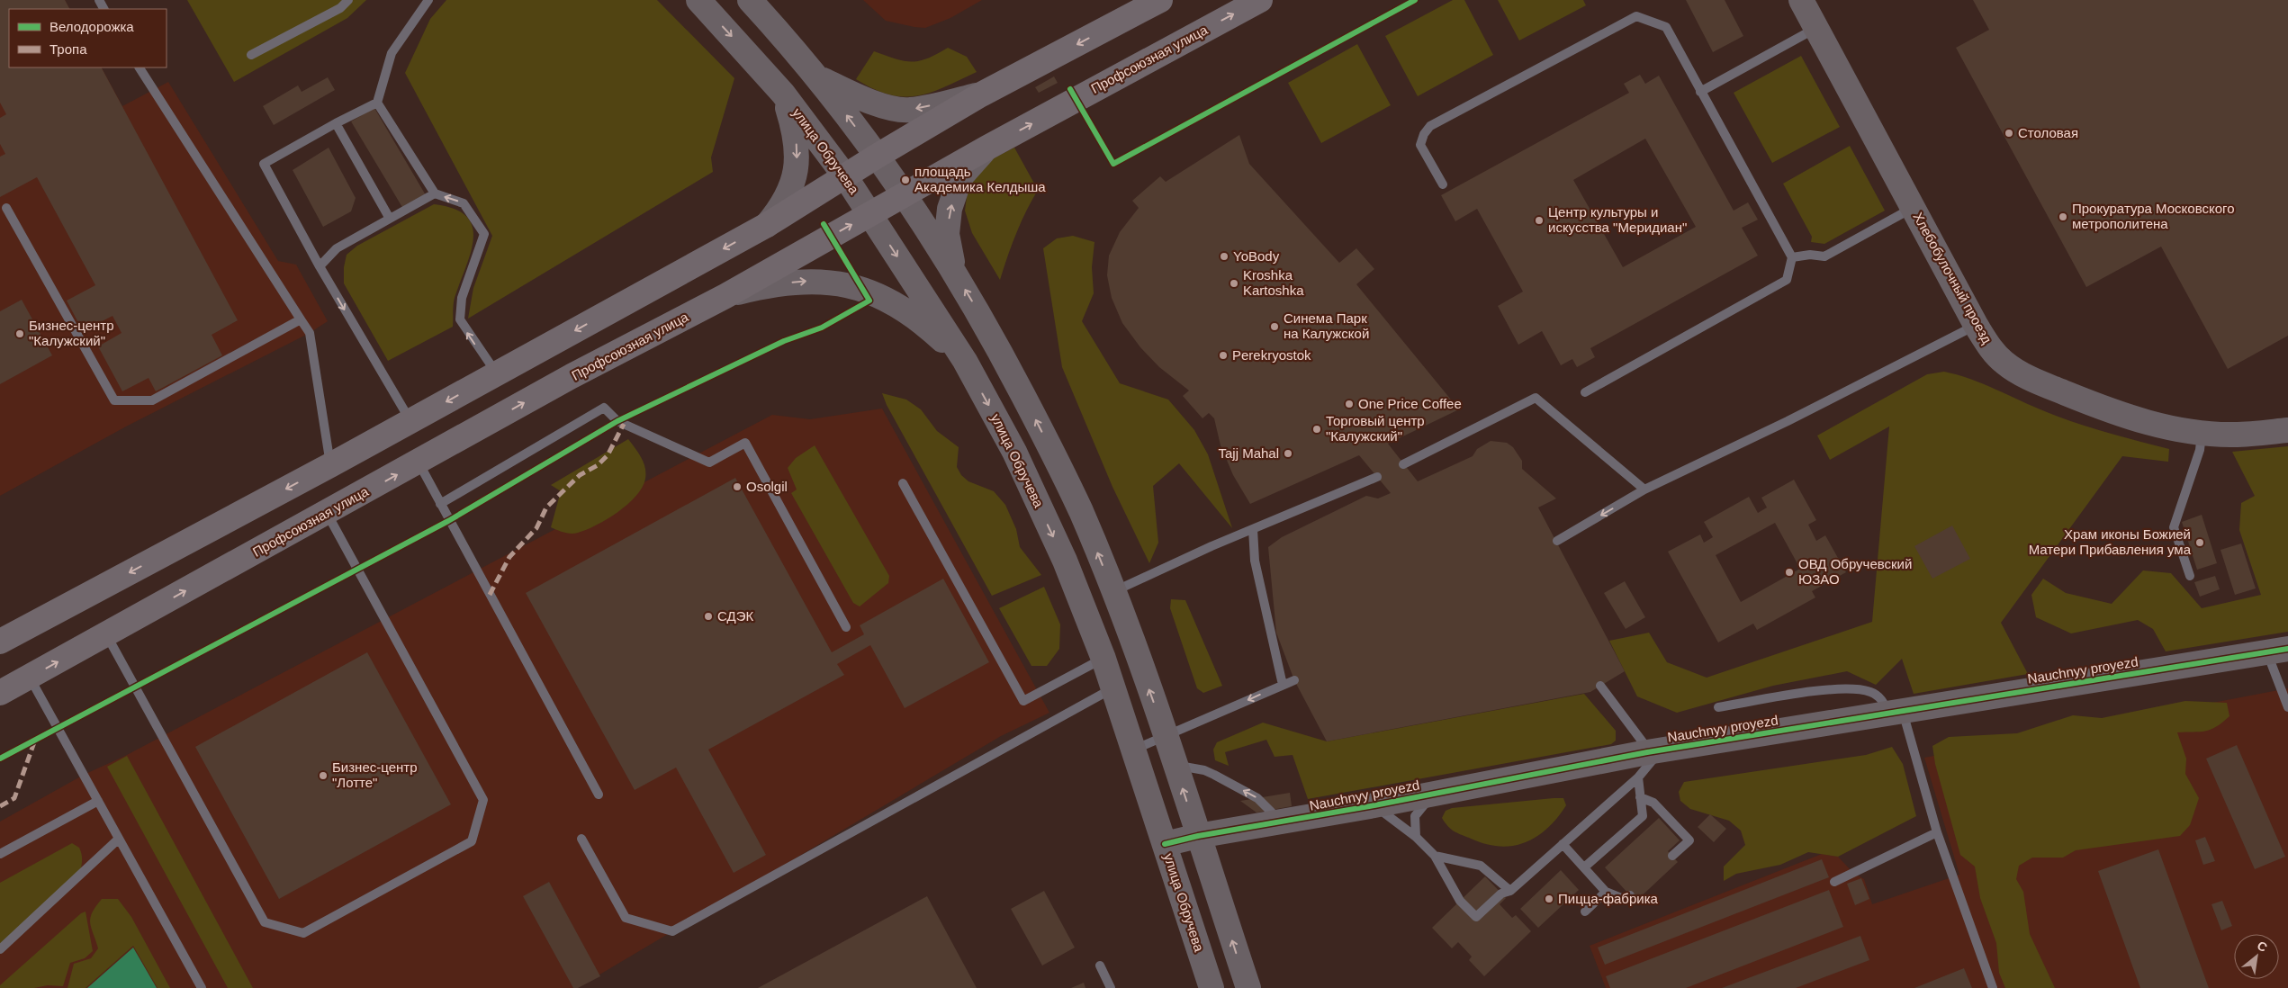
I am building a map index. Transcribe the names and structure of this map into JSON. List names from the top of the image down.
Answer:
{
  "streets": {
    "main road": [
      "Профсоюзная улица",
      "улица Обручева",
      "Хлебобулочный проезд",
      "Nauchnyy proyezd"
    ]
  },
  "crossings": [
    ["Профсоюзная улица", "улица Обручева"],
    ["улица Обручева", "Nauchnyy proyezd"]
  ],
  "places": [
    "Столовая",
    "площадь Академика Келдыша",
    "Прокуратура Московского метрополитена",
    "Центр культуры и искусства \"Меридиан\"",
    "YoBody",
    "Kroshka Kartoshka",
    "Синема Парк на Калужской",
    "Бизнес-центр \"Калужский\"",
    "Perekryostok",
    "One Price Coffee",
    "Торговый центр \"Калужский\"",
    "Tajj Mahal",
    "Osolgil",
    "Храм иконы Божией Матери Прибавления ума",
    "ОВД Обручевский ЮЗАО",
    "СДЭК",
    "Бизнес-центр \"Лотте\"",
    "Пицца-фабрика"
  ],
  "legend": ["Велодорожка", "Тропа"],
  "north": "top right"
}
